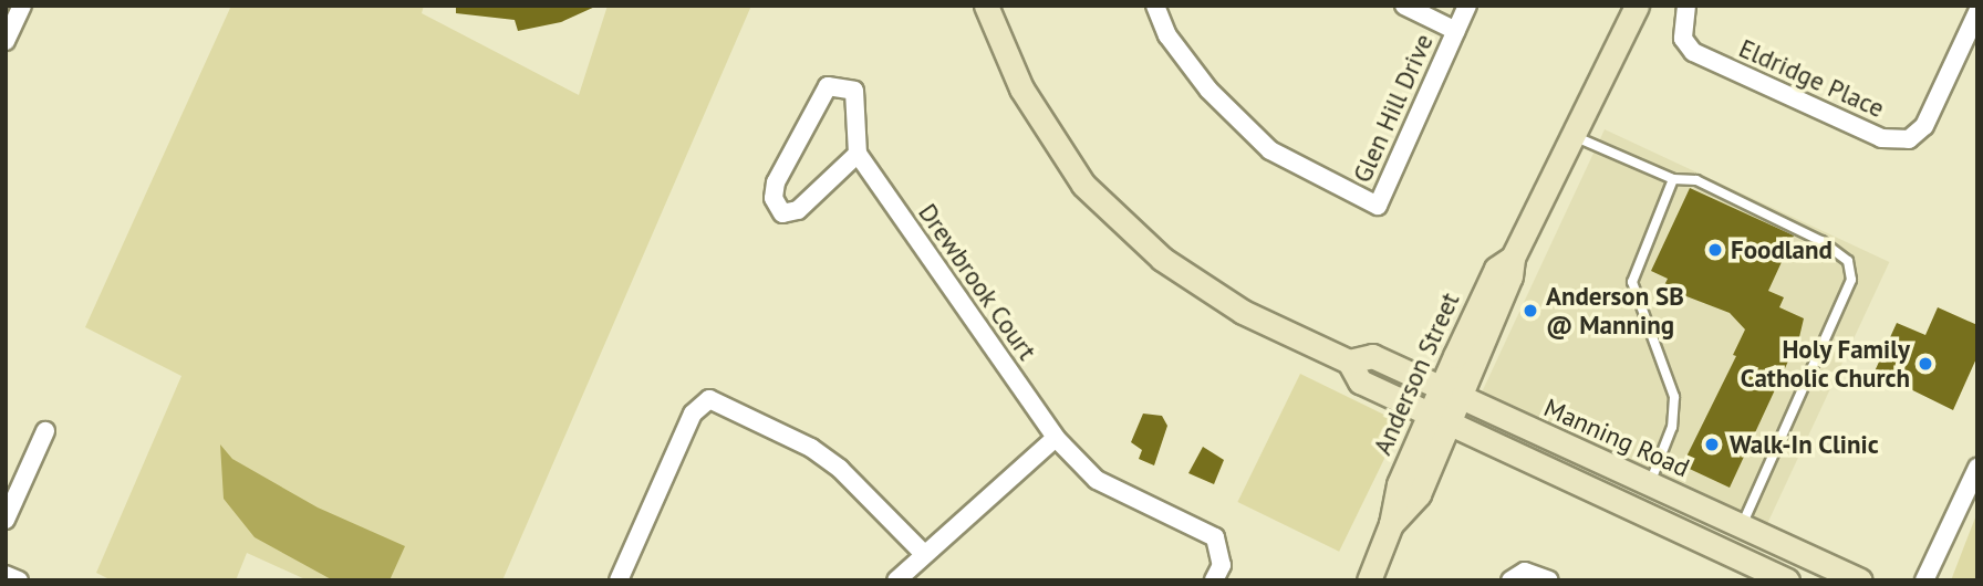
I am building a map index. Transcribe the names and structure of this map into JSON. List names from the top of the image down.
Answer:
{
  "streets": {
    "main road": ["Anderson Street", "Manning Road"],
    "street": ["Eldridge Place", "Glen Hill Drive", "Drewbrook Court"]
  },
  "crossings": [
    ["Anderson Street", "Manning Road"]
  ],
  "places": [
    "Foodland",
    "Anderson SB @ Manning",
    "Holy Family Catholic Church",
    "Walk-In Clinic"
  ]
}
